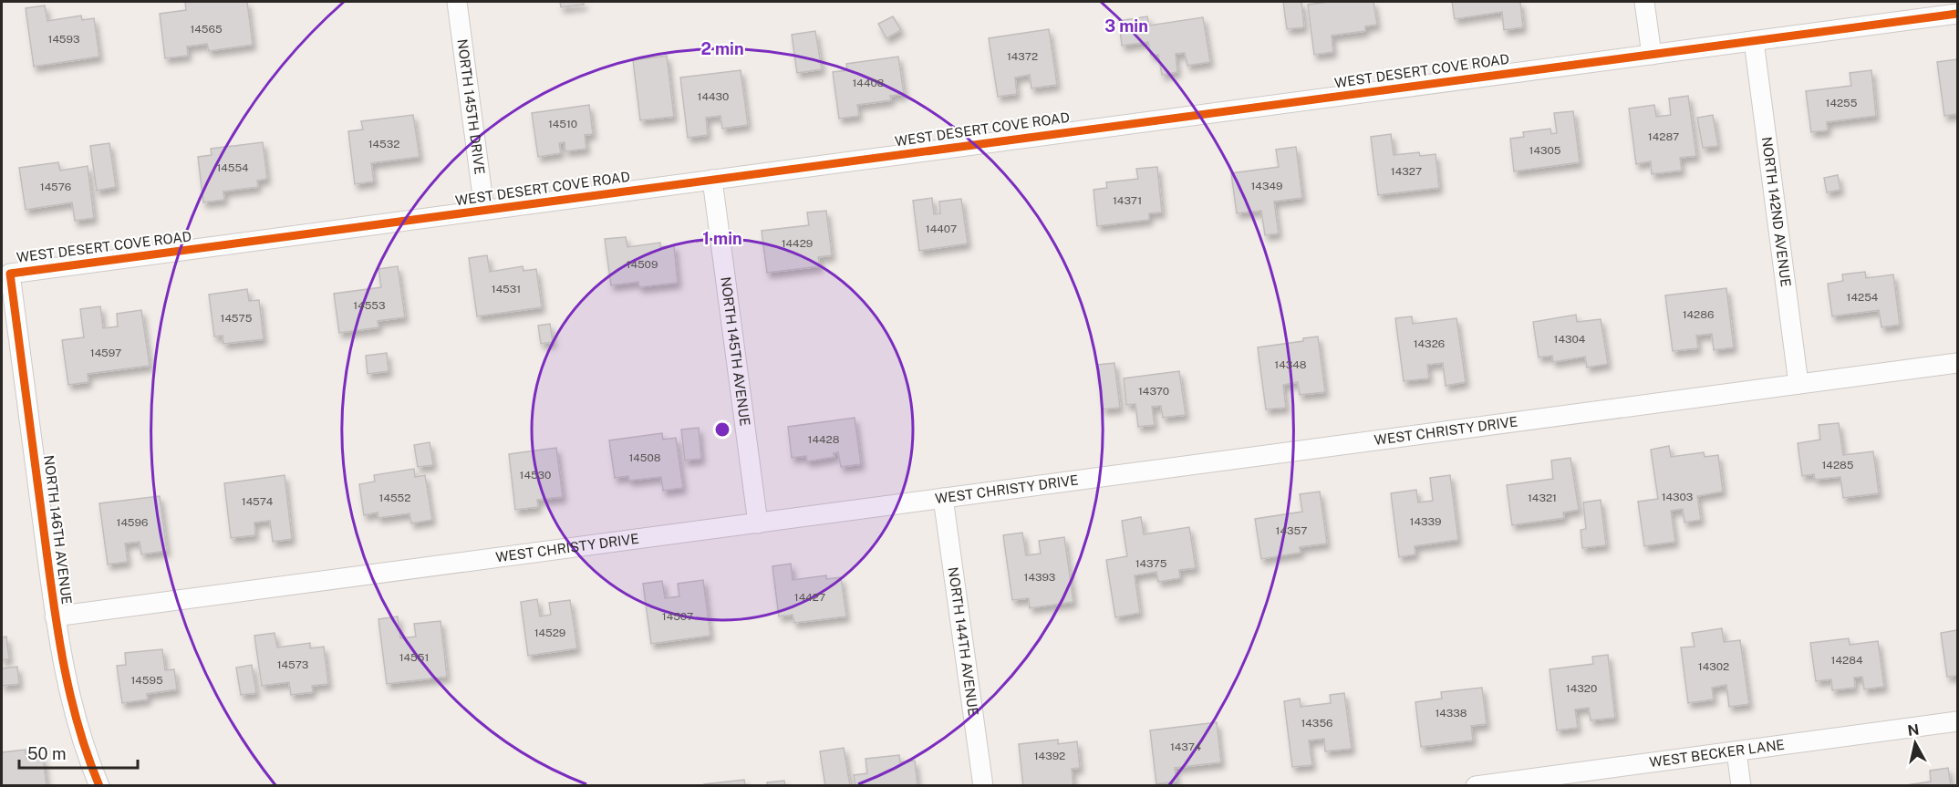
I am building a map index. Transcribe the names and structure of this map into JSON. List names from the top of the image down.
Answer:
{
  "streets": {
    "street": [
      "WEST DESERT COVE ROAD",
      "NORTH 145TH DRIVE",
      "NORTH 142ND AVENUE",
      "NORTH 145TH AVENUE",
      "WEST CHRISTY DRIVE",
      "NORTH 146TH AVENUE",
      "NORTH 144TH AVENUE",
      "WEST BECKER LANE"
    ]
  },
  "crossings": [
    ["WEST DESERT COVE ROAD", "NORTH 145TH DRIVE"],
    ["WEST DESERT COVE ROAD", "NORTH 142ND AVENUE"],
    ["WEST DESERT COVE ROAD", "NORTH 145TH AVENUE"],
    ["WEST DESERT COVE ROAD", "NORTH 146TH AVENUE"],
    ["NORTH 142ND AVENUE", "WEST CHRISTY DRIVE"],
    ["NORTH 145TH AVENUE", "WEST CHRISTY DRIVE"],
    ["WEST CHRISTY DRIVE", "NORTH 146TH AVENUE"],
    ["WEST CHRISTY DRIVE", "NORTH 144TH AVENUE"]
  ],
  "house_numbers": [
    "14565",
    "14593",
    "14372",
    "14408",
    "14430",
    "14255",
    "14510",
    "14287",
    "14532",
    "14305",
    "14554",
    "14327",
    "14349",
    "14576",
    "14371",
    "14407",
    "14429",
    "14509",
    "14531",
    "14254",
    "14553",
    "14286",
    "14575",
    "14304",
    "14326",
    "14597",
    "14348",
    "14370",
    "14428",
    "14508",
    "14285",
    "14530",
    "14303",
    "14552",
    "14321",
    "14574",
    "14339",
    "14596",
    "14357",
    "14375",
    "14393",
    "14427",
    "14507",
    "14529",
    "14551",
    "14284",
    "14573",
    "14302",
    "14595",
    "14320",
    "14338",
    "14356",
    "14374",
    "14392"
  ],
  "scale_bar": "50 m",
  "north": "top",
  "rings": ["3 min", "2 min", "1 min"]
}
